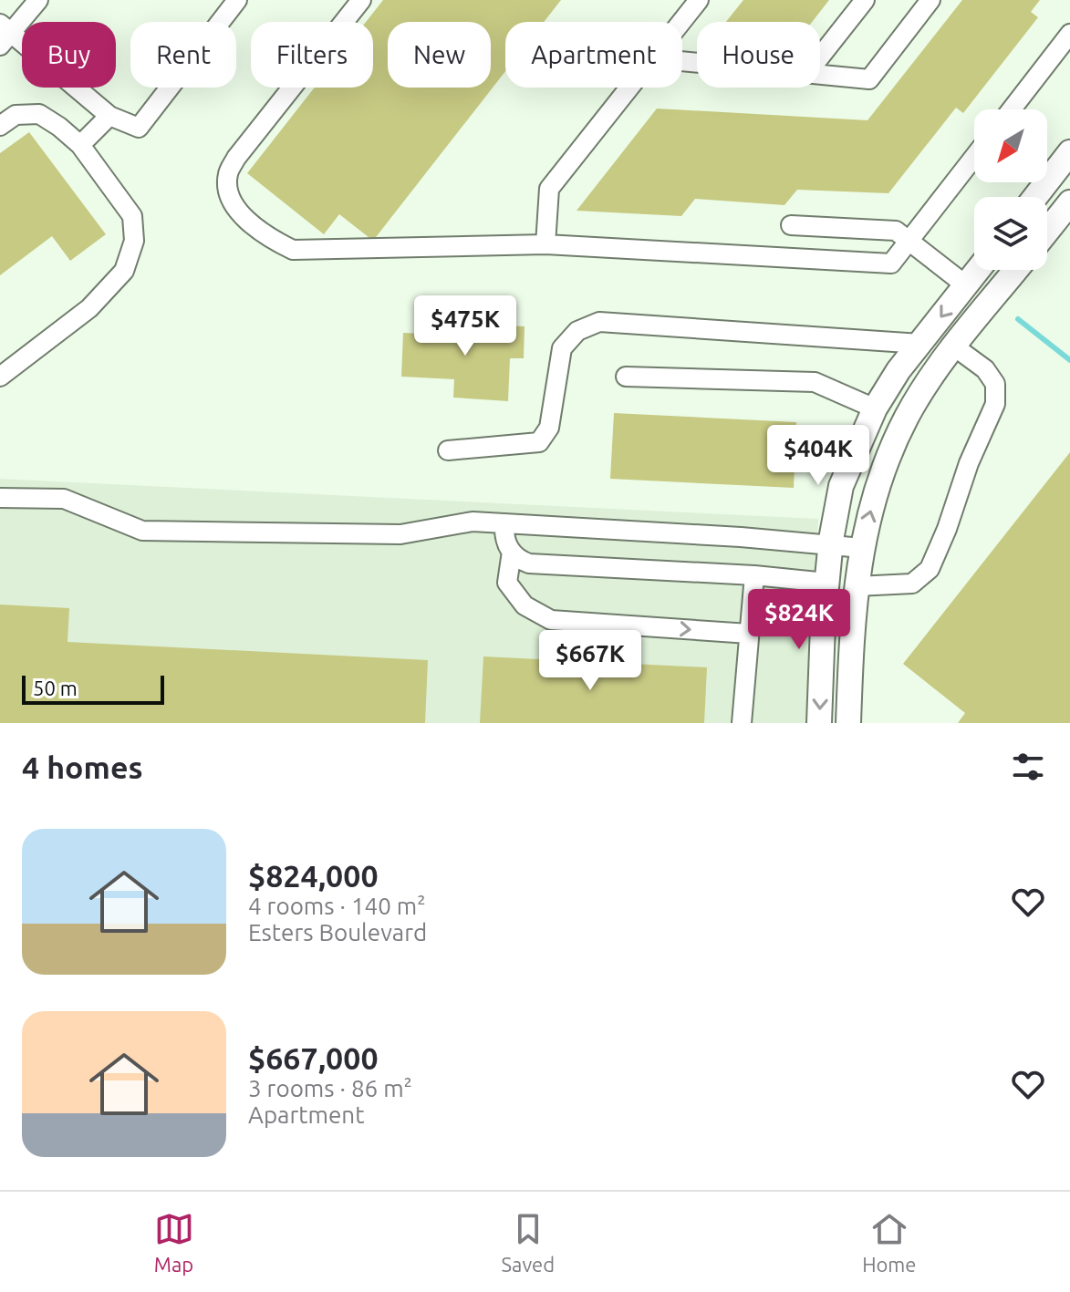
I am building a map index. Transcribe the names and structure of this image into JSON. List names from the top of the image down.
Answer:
{
  "scale_bar": "50 m",
  "north": "bottom left",
  "page": {
    "chip": [
      "Buy",
      "Rent",
      "Filters",
      "New",
      "Apartment",
      "House"
    ],
    "price": [
      "$475K",
      "$404K",
      "$824K",
      "$667K"
    ],
    "scale": "50 m",
    "heading": "4 homes",
    "list": [
      {
        "name": "$824,000",
        "note": "4 rooms · 140 m² · Esters Boulevard"
      },
      {
        "name": "$667,000",
        "note": "3 rooms · 86 m² · Apartment"
      }
    ],
    "tabs": ["Map", "Saved", "Home"]
  }
}
